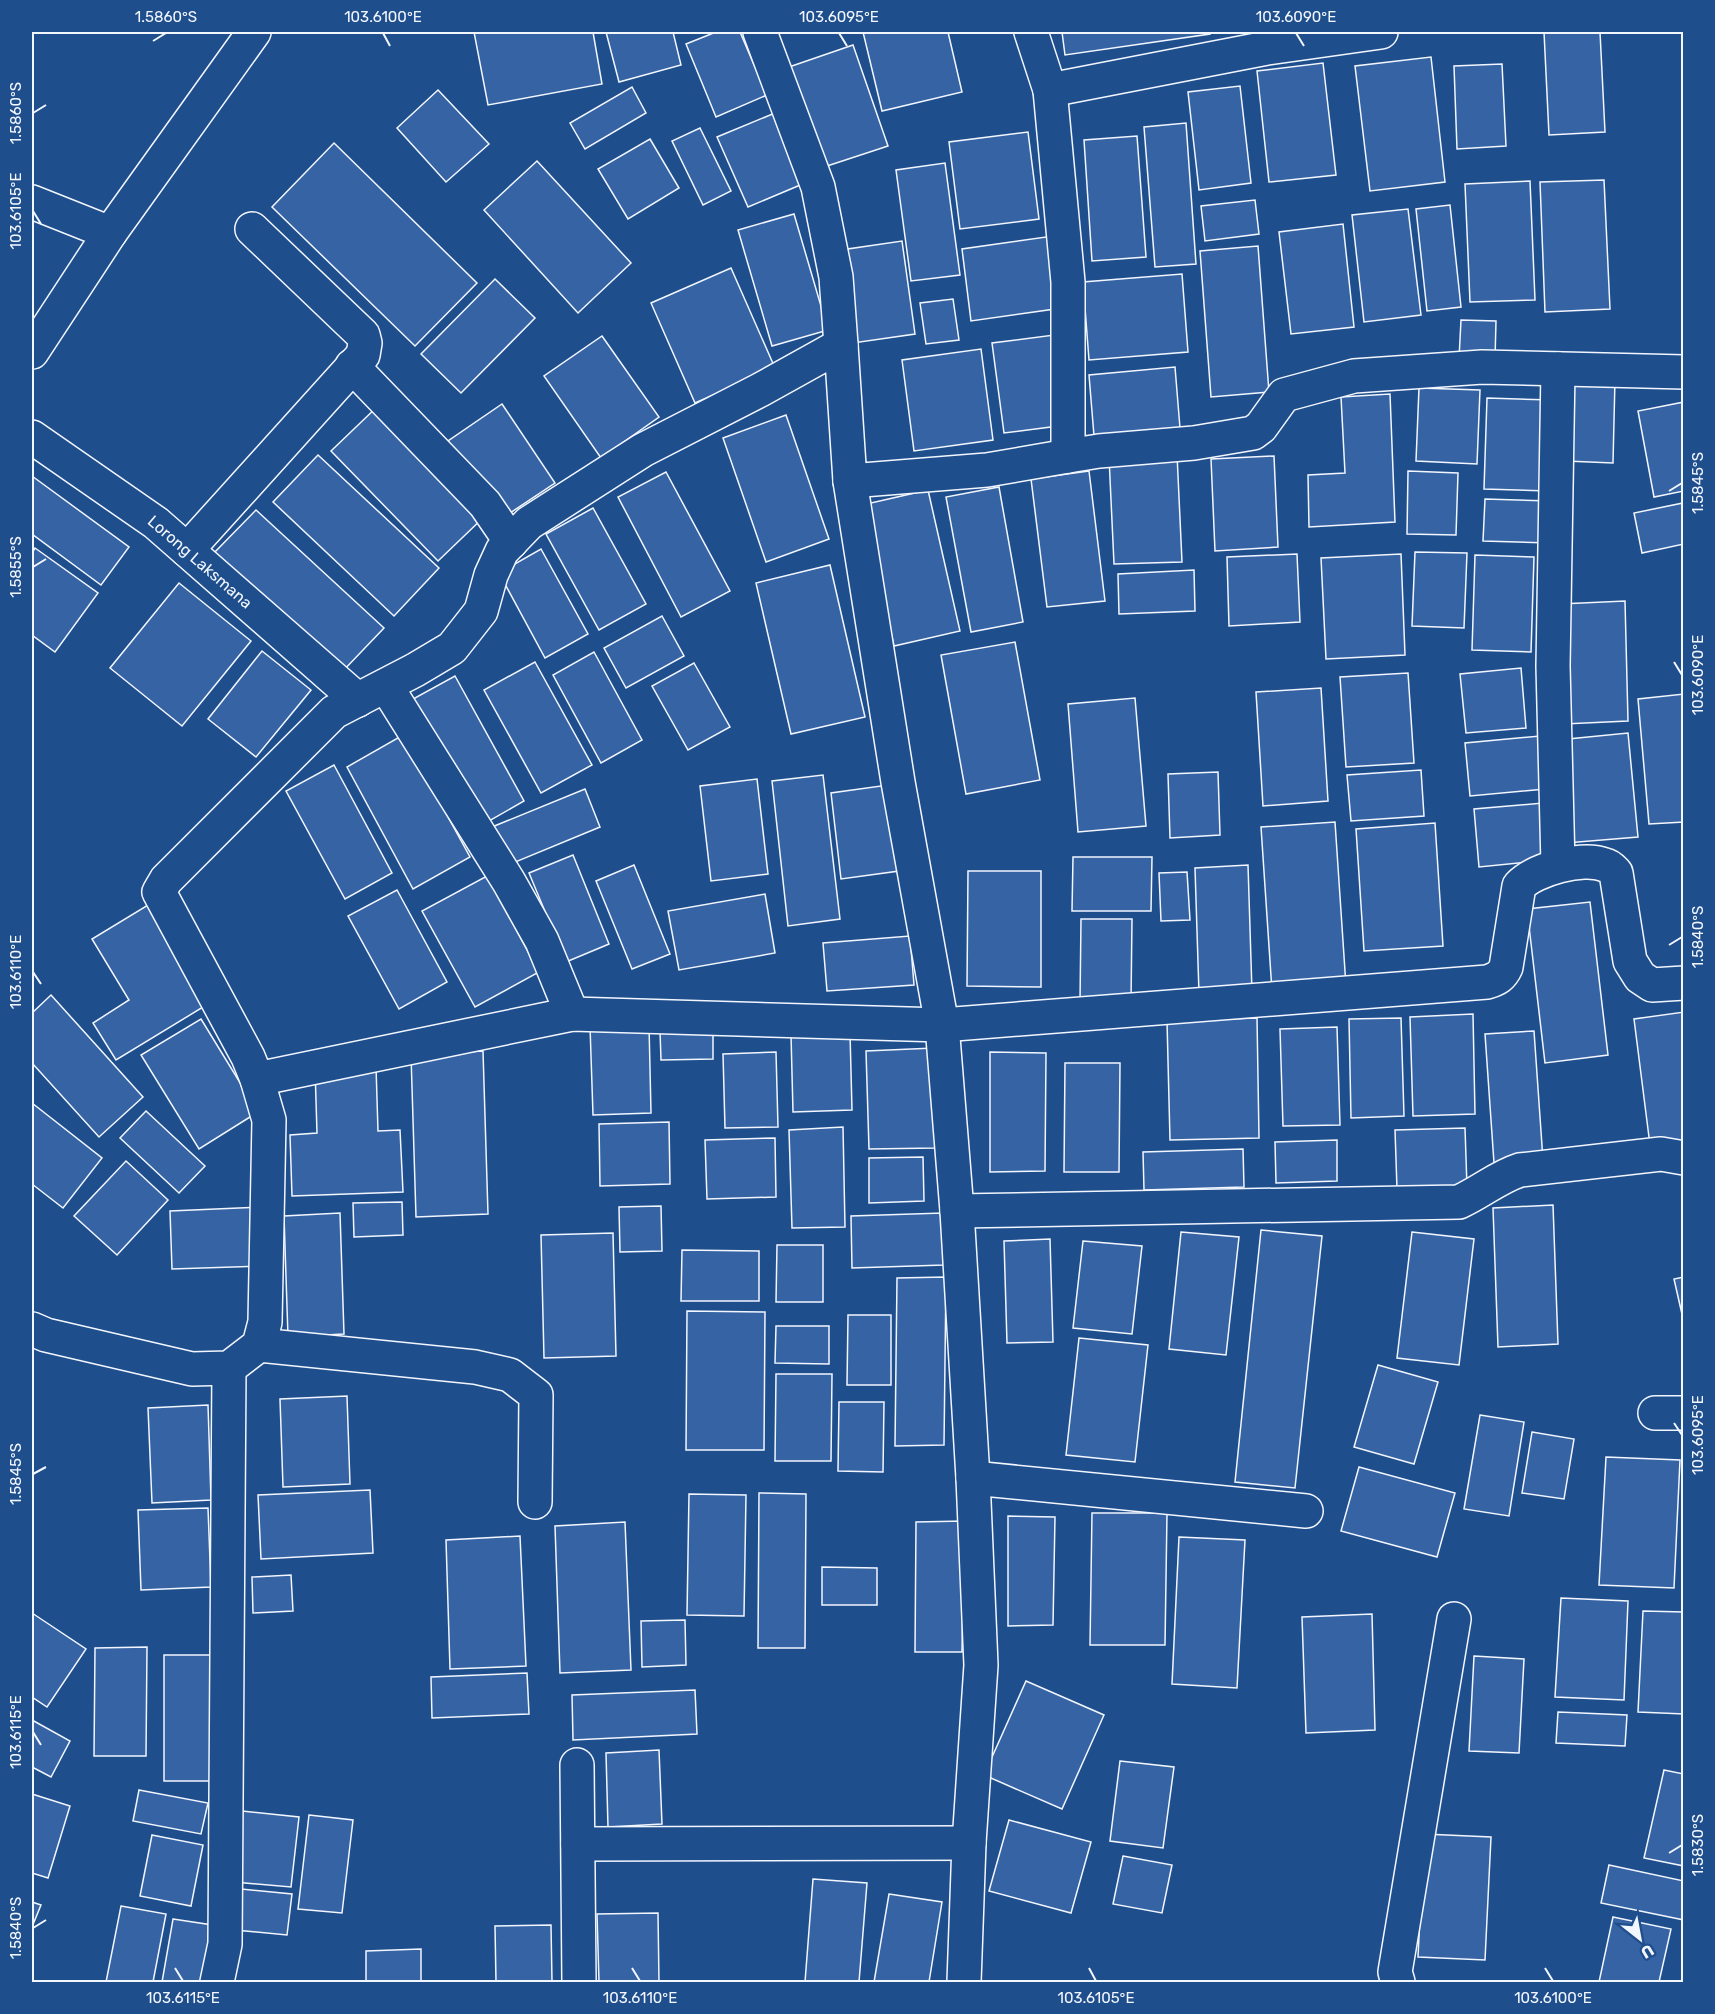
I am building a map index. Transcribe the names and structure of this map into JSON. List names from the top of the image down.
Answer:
{
  "streets": {
    "street": ["Lorong Laksmana"]
  },
  "north": "bottom right",
  "coordinates": [
    "1.5860°S",
    "103.6100°E",
    "103.6095°E",
    "103.6090°E",
    "103.6105°E",
    "1.5845°S",
    "1.5855°S",
    "1.5840°S",
    "103.6110°E",
    "103.6115°E",
    "1.5830°S"
  ]
}
